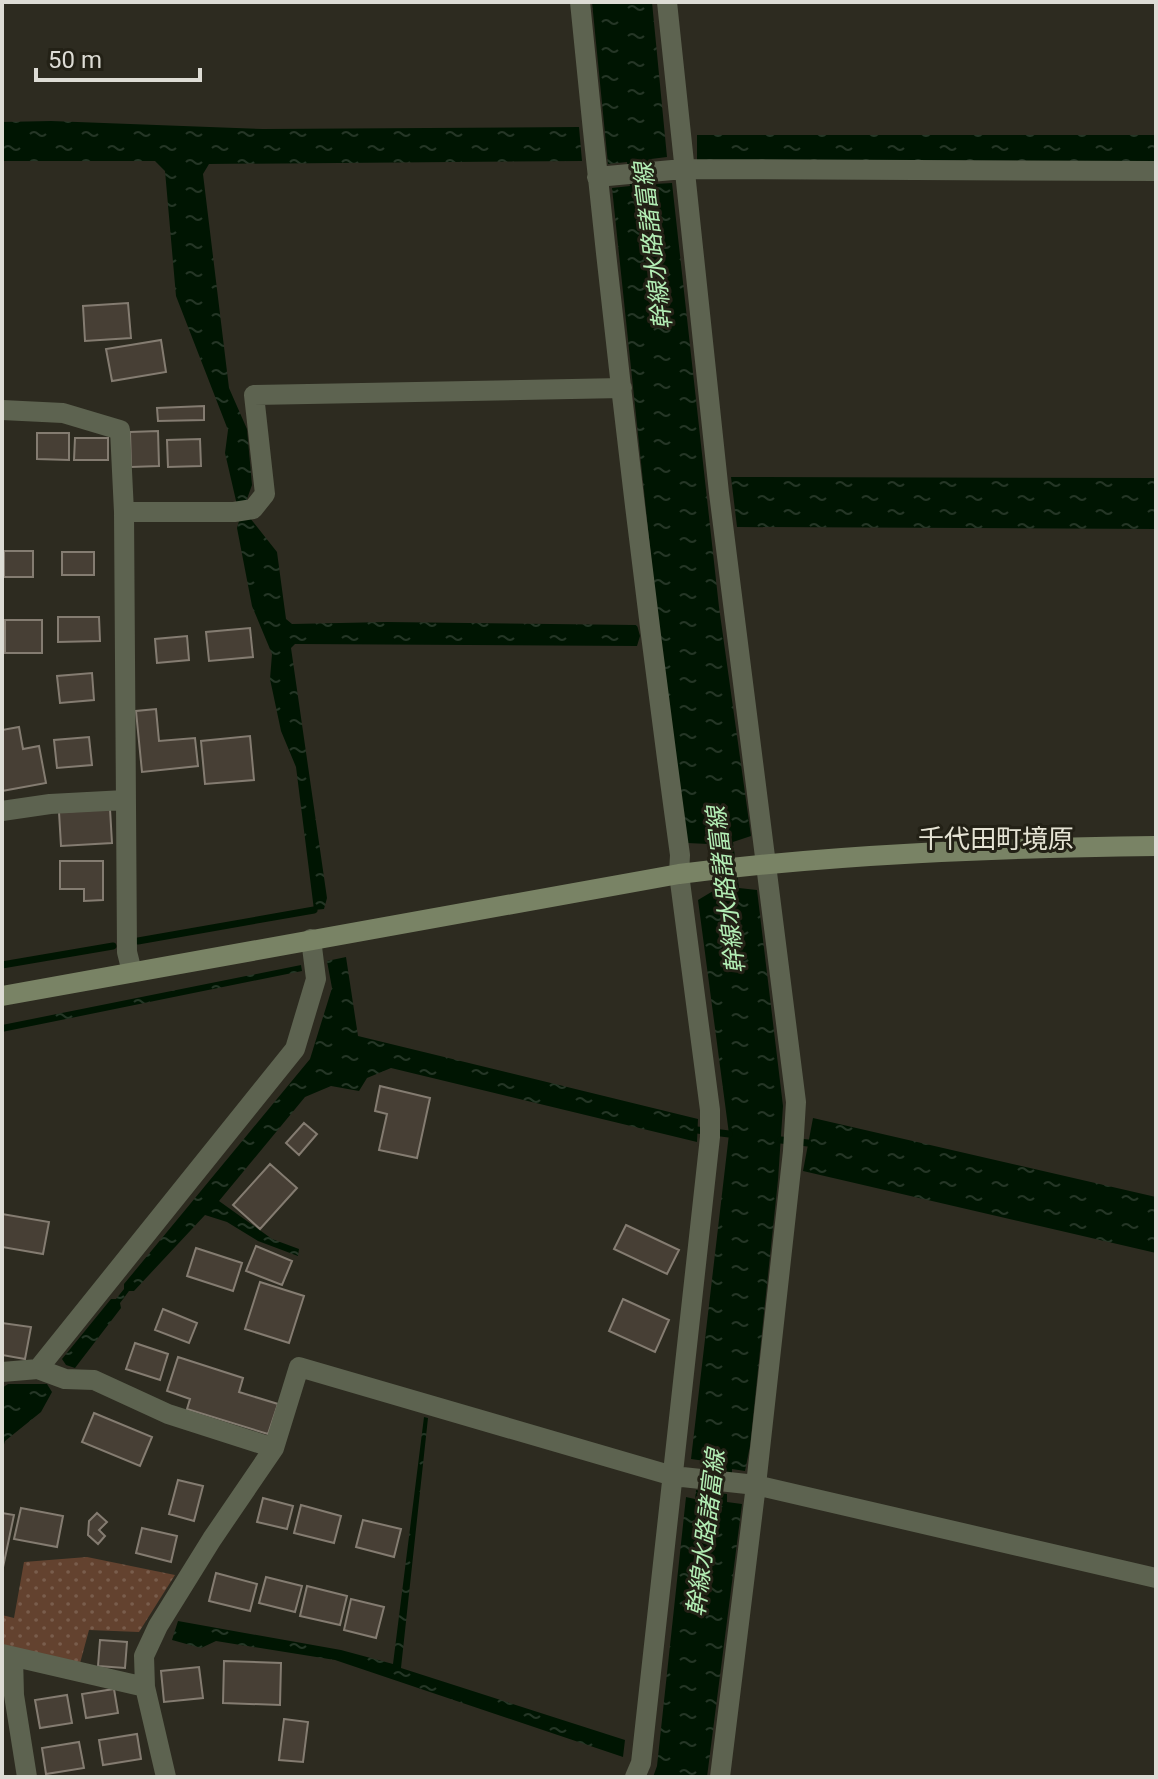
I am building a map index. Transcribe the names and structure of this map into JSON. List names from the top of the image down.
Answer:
{
  "districts": ["千代田町境原"],
  "water": ["幹線水路諸富線"],
  "scale_bar": "50 m"
}
